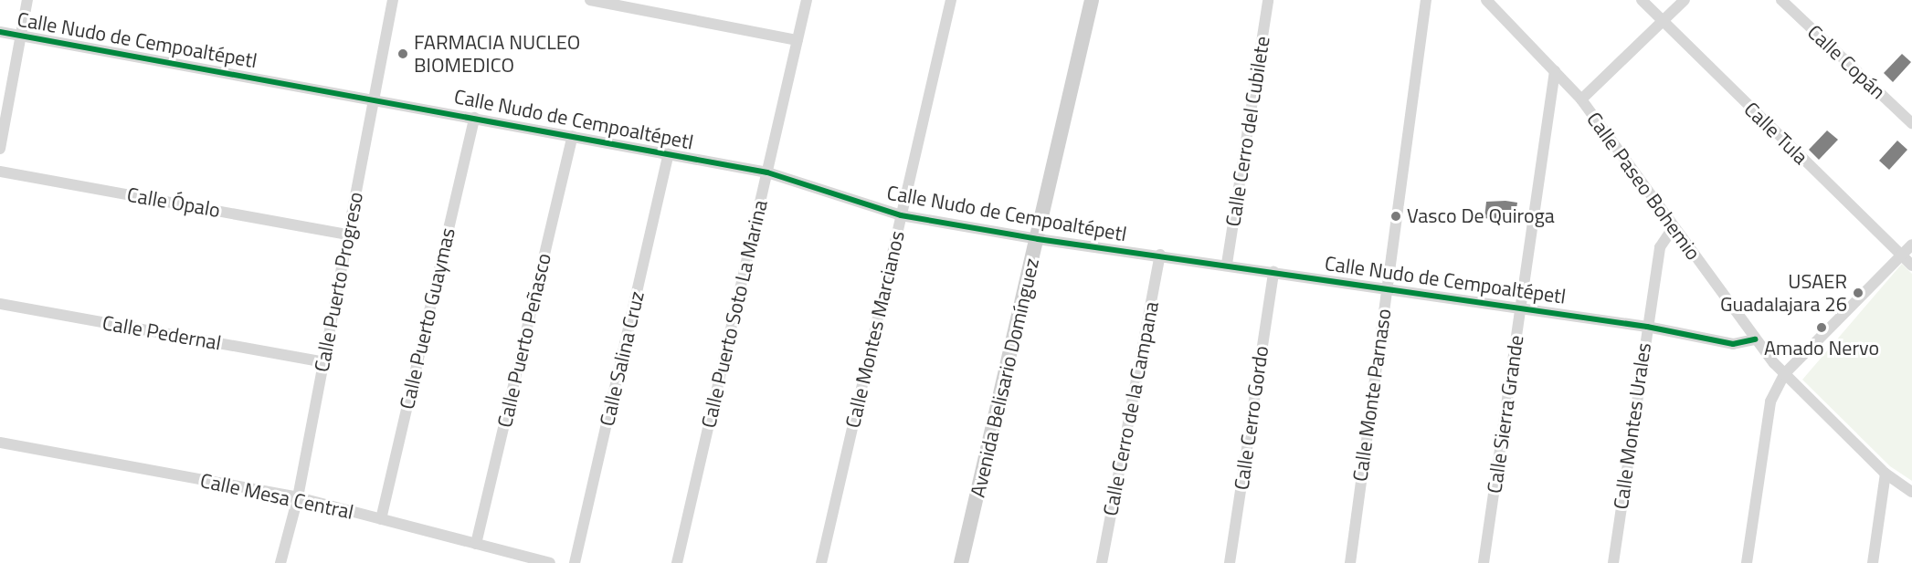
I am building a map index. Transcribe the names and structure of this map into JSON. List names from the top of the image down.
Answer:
{
  "streets": {
    "main road": ["Avenida Belisario Domínguez"],
    "street": [
      "Calle Nudo de Cempoaltépetl",
      "Calle Copán",
      "Calle Cerro del Cubilete",
      "Calle Tula",
      "Calle Paseo Bohemio",
      "Calle Ópalo",
      "Calle Puerto Progreso",
      "Calle Puerto Soto La Marina",
      "Calle Puerto Guaymas",
      "Calle Montes Marcianos",
      "Calle Pedernal",
      "Calle Puerto Peñasco",
      "Calle Salina Cruz",
      "Calle Monte Parnaso",
      "Calle Cerro de la Campana",
      "Calle Sierra Grande",
      "Calle Cerro Gordo",
      "Calle Montes Urales",
      "Calle Mesa Central"
    ]
  },
  "crossings": [
    ["Calle Nudo de Cempoaltépetl", "Calle Cerro del Cubilete"],
    ["Calle Nudo de Cempoaltépetl", "Calle Paseo Bohemio"],
    ["Calle Nudo de Cempoaltépetl", "Calle Puerto Progreso"],
    ["Calle Nudo de Cempoaltépetl", "Calle Puerto Soto La Marina"],
    ["Calle Nudo de Cempoaltépetl", "Calle Puerto Guaymas"],
    ["Calle Nudo de Cempoaltépetl", "Calle Montes Marcianos"],
    ["Calle Nudo de Cempoaltépetl", "Calle Puerto Peñasco"],
    ["Calle Nudo de Cempoaltépetl", "Calle Salina Cruz"],
    ["Calle Nudo de Cempoaltépetl", "Avenida Belisario Domínguez"],
    ["Calle Nudo de Cempoaltépetl", "Calle Monte Parnaso"],
    ["Calle Nudo de Cempoaltépetl", "Calle Cerro de la Campana"],
    ["Calle Nudo de Cempoaltépetl", "Calle Sierra Grande"],
    ["Calle Nudo de Cempoaltépetl", "Calle Cerro Gordo"],
    ["Calle Nudo de Cempoaltépetl", "Calle Montes Urales"],
    ["Calle Paseo Bohemio", "Calle Sierra Grande"],
    ["Calle Paseo Bohemio", "Calle Montes Urales"],
    ["Calle Ópalo", "Calle Puerto Progreso"],
    ["Calle Puerto Progreso", "Calle Pedernal"],
    ["Calle Puerto Progreso", "Calle Mesa Central"],
    ["Calle Puerto Guaymas", "Calle Mesa Central"],
    ["Calle Puerto Peñasco", "Calle Mesa Central"]
  ],
  "places": [
    "FARMACIA NUCLEO BIOMEDICO",
    "Vasco De Quiroga",
    "USAER Guadalajara 26",
    "Amado Nervo"
  ]
}
